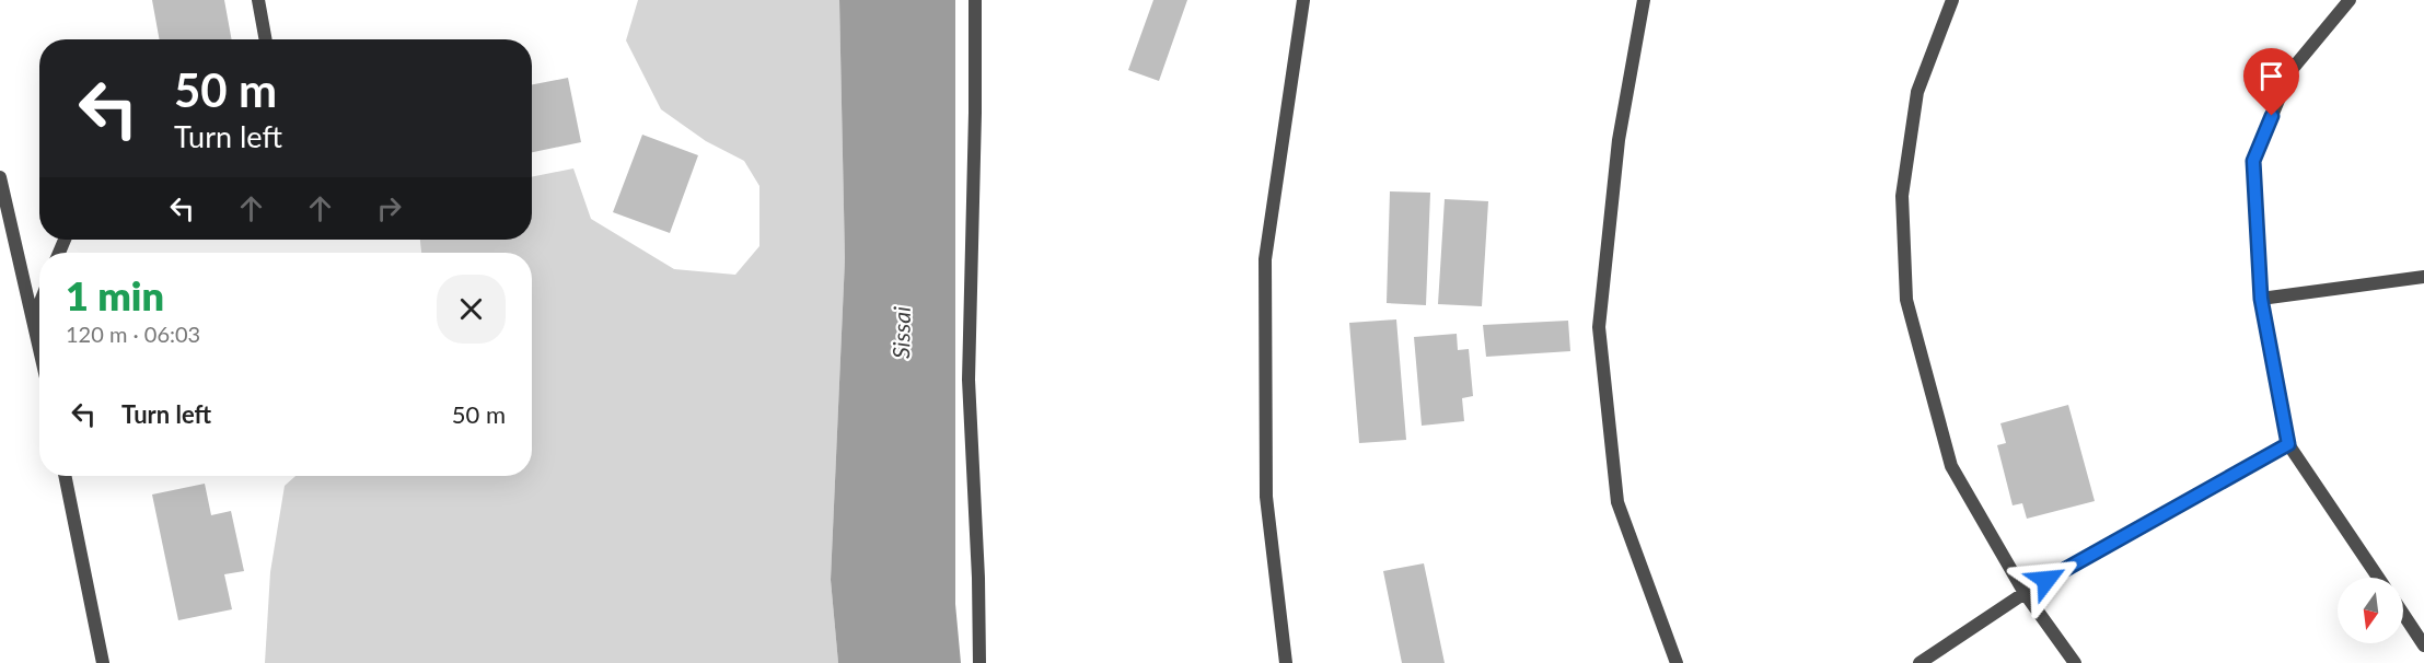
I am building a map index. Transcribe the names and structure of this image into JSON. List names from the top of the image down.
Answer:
{
  "water": ["Sissai"],
  "north": "bottom",
  "page": {
    "turn": ["50 m", "Turn left"],
    "heading": ["1 min", "120 m · 06:03"],
    "list": [
      {
        "name": "Turn left",
        "value": "50 m"
      }
    ]
  }
}
